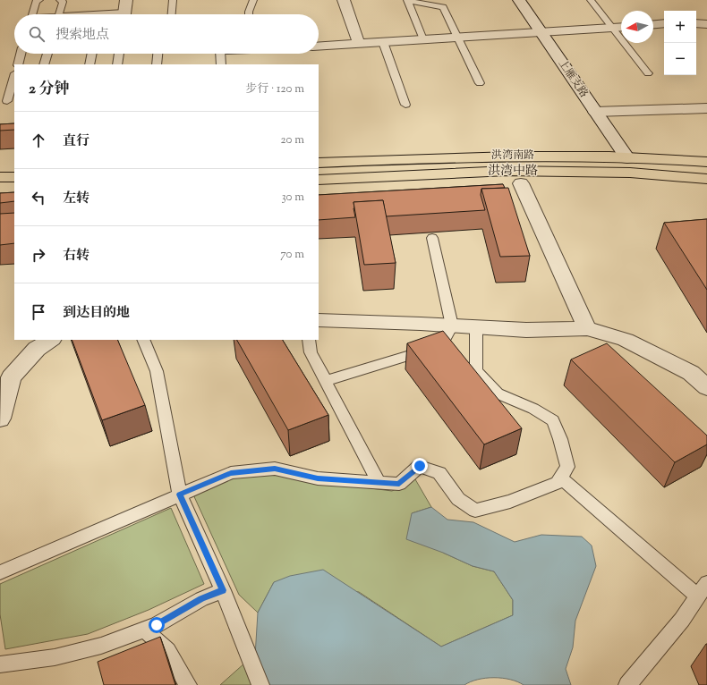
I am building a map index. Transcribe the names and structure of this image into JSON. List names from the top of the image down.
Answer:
{
  "streets": {
    "main road": ["洪湾南路", "洪湾中路"],
    "street": ["上雁支路"]
  },
  "crossings": [
    ["上雁支路", "洪湾南路"]
  ],
  "north": "left",
  "page": {
    "map_buttons": ["+", "−"],
    "search": "搜索地点",
    "heading": ["2 分钟", "步行 · 120 m"],
    "list": [
      ["直行", "20 m"],
      ["左转", "30 m"],
      ["右转", "70 m"],
      "到达目的地"
    ]
  }
}
